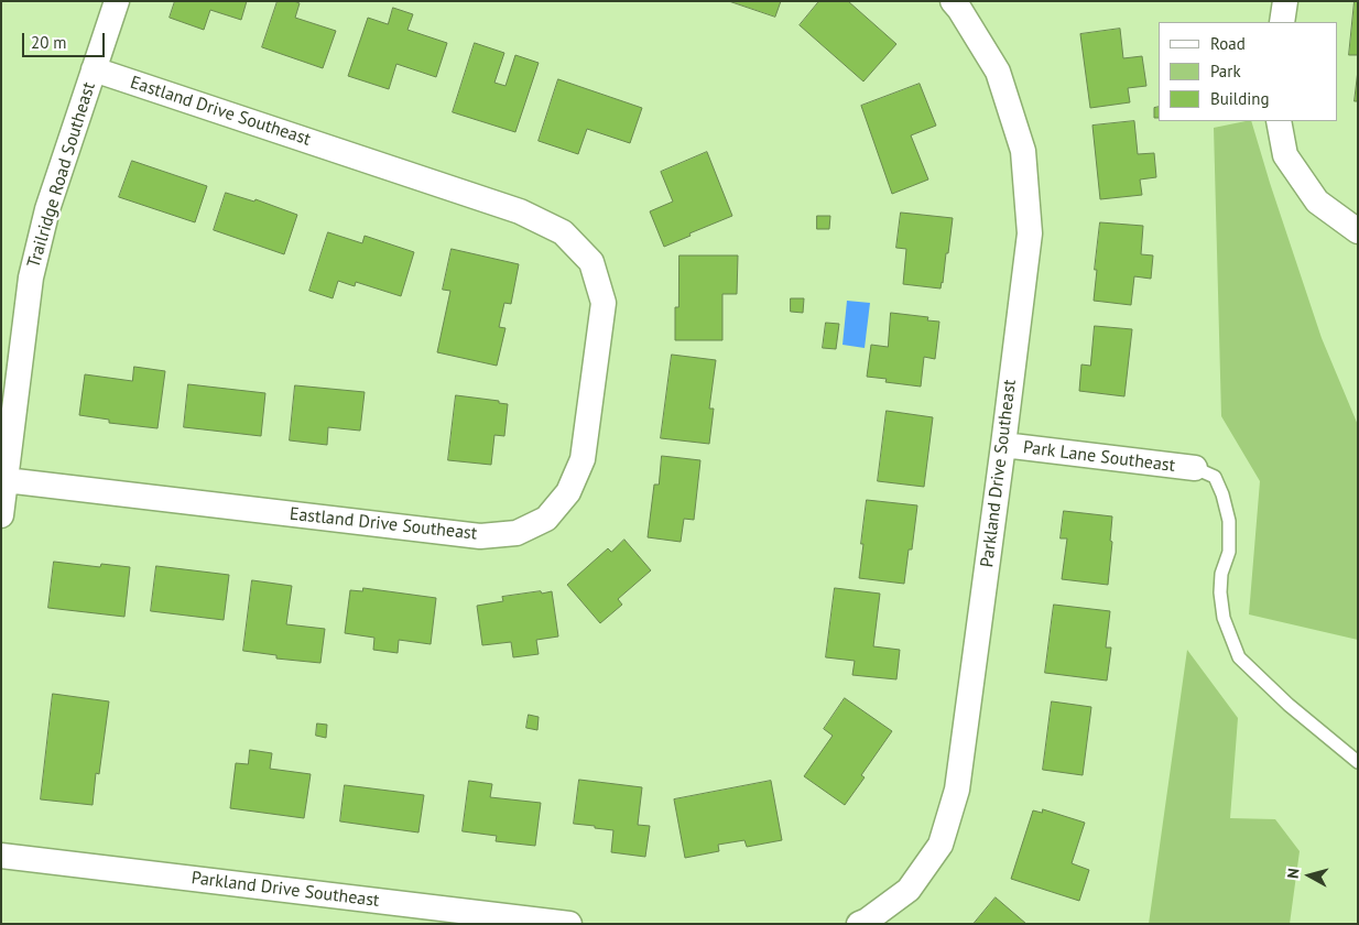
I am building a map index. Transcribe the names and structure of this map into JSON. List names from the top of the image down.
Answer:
{
  "streets": {
    "street": [
      "Eastland Drive Southeast",
      "Trailridge Road Southeast",
      "Park Lane Southeast",
      "Parkland Drive Southeast"
    ]
  },
  "crossings": [
    ["Eastland Drive Southeast", "Trailridge Road Southeast"],
    ["Park Lane Southeast", "Parkland Drive Southeast"]
  ],
  "legend": ["Road", "Park", "Building"],
  "scale_bar": "20 m",
  "north": "left"
}
